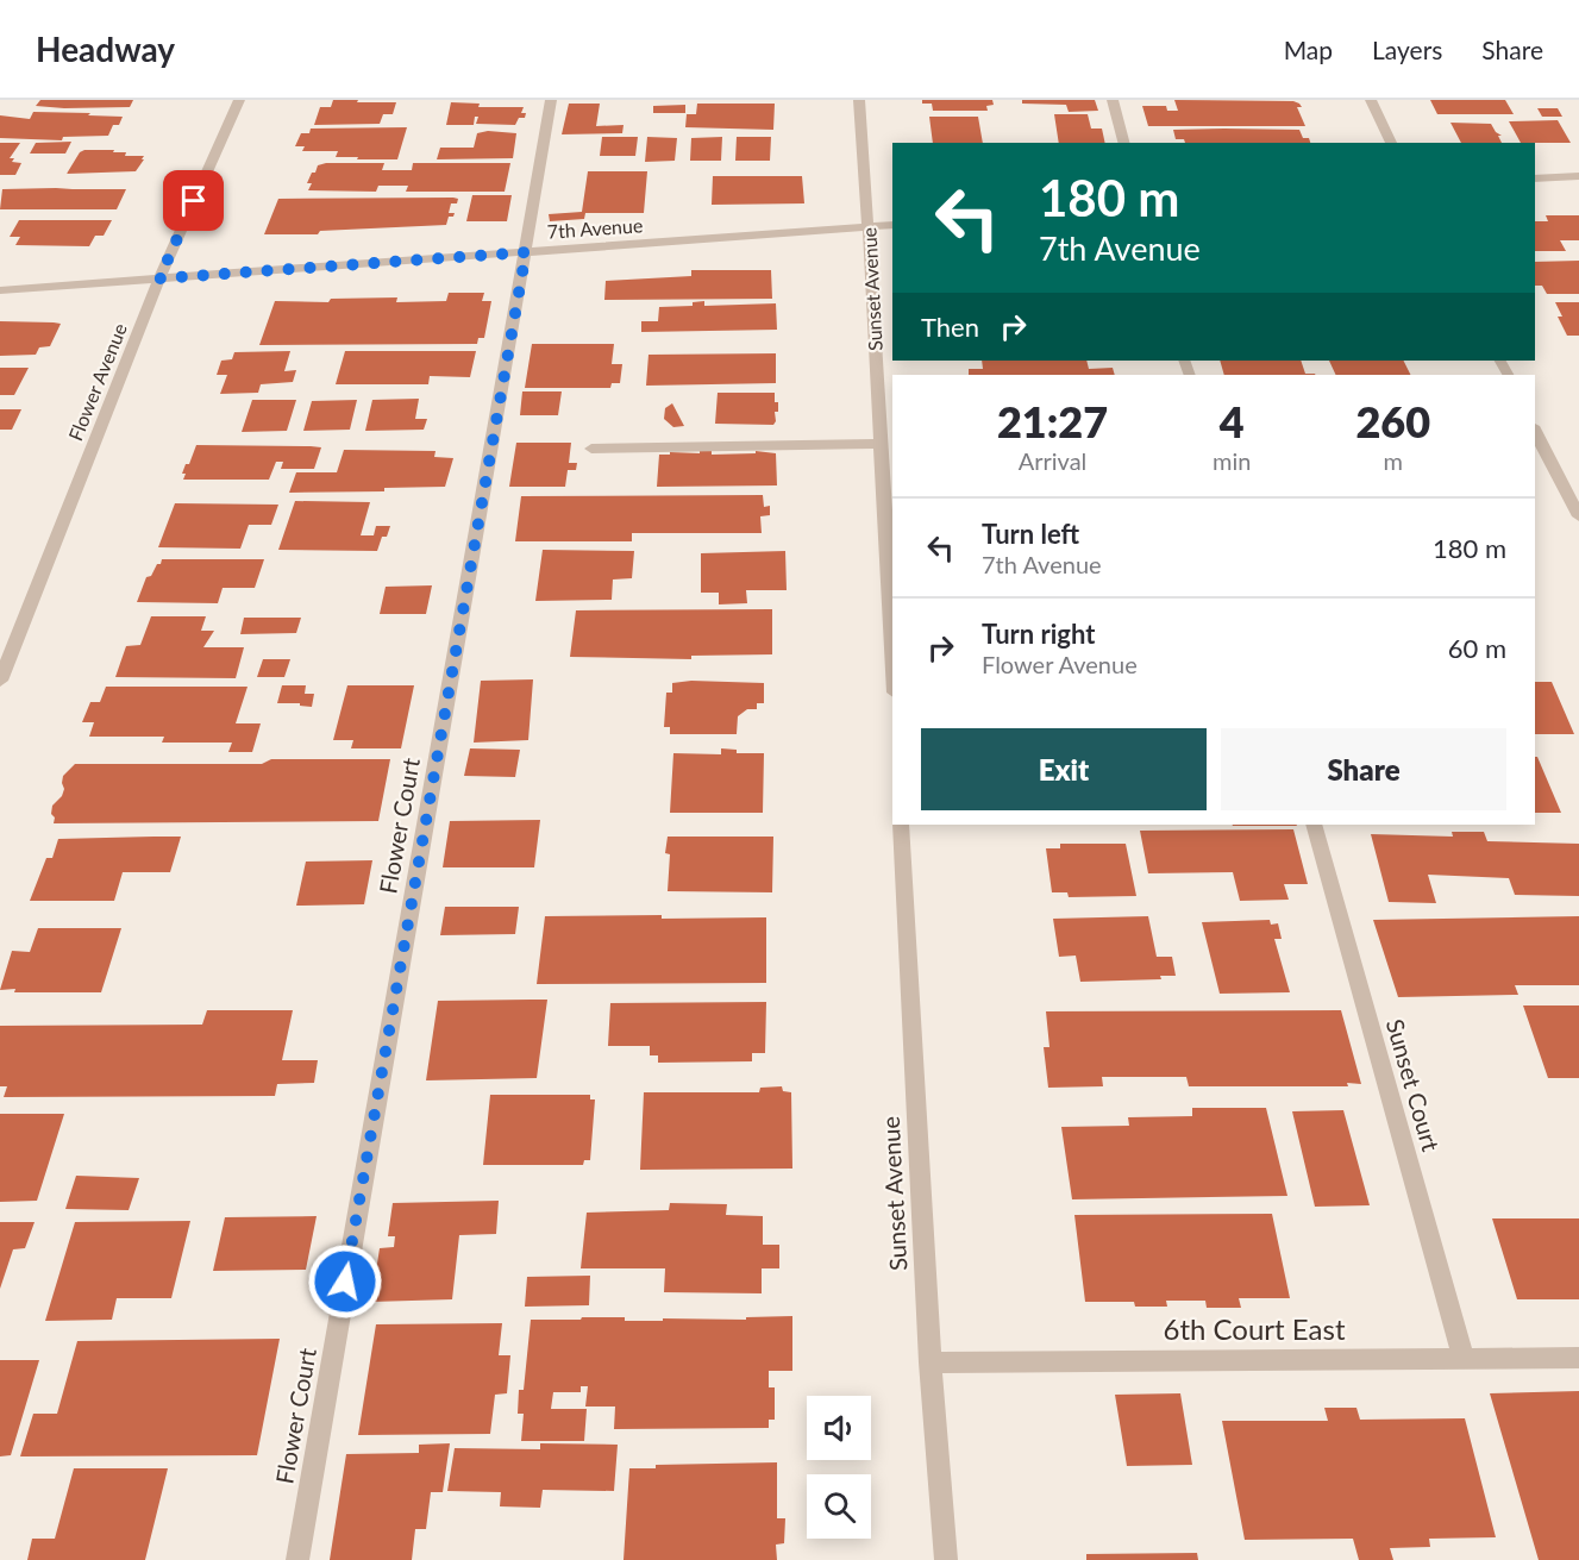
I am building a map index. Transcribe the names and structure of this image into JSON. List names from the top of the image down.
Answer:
{
  "streets": {
    "street": [
      "7th Avenue",
      "Sunset Avenue",
      "Flower Avenue",
      "Flower Court",
      "Sunset Court",
      "6th Court East"
    ]
  },
  "crossings": [
    ["7th Avenue", "Sunset Avenue"],
    ["7th Avenue", "Flower Avenue"],
    ["7th Avenue", "Flower Court"],
    ["Sunset Avenue", "6th Court East"],
    ["Sunset Court", "6th Court East"]
  ],
  "page": {
    "header": "Headway",
    "nav": ["Map", "Layers", "Share"],
    "turn": ["180 m", "7th Avenue"],
    "then": "Then",
    "eta": [
      "21:27",
      "Arrival",
      "4",
      "min",
      "260",
      "m"
    ],
    "list": [
      {
        "name": "Turn left",
        "note": "7th Avenue",
        "value": "180 m"
      },
      {
        "name": "Turn right",
        "note": "Flower Avenue",
        "value": "60 m"
      }
    ],
    "buttons": ["Exit", "Share"]
  }
}
